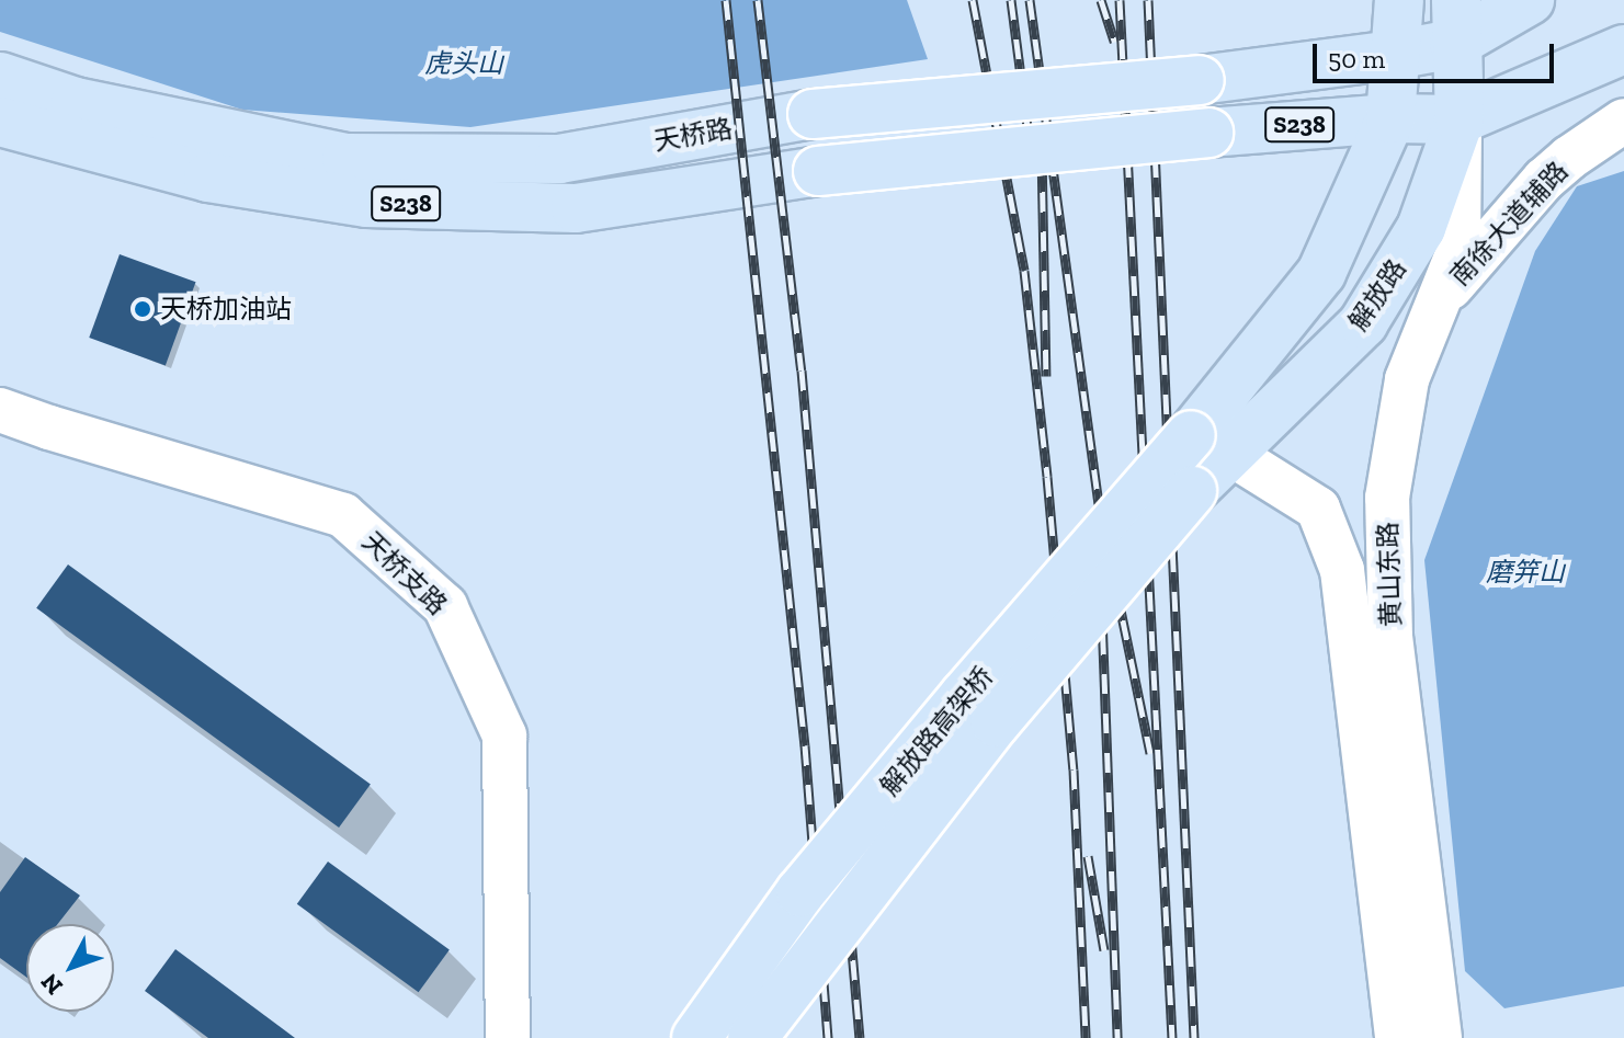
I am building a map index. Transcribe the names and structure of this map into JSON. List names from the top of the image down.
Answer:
{
  "streets": {
    "main road": [
      "S238",
      "天桥路",
      "解放路",
      "解放路高架桥"
    ],
    "street": ["南徐大道辅路", "天桥支路", "黄山东路"]
  },
  "crossings": [
    ["天桥路", "解放路"],
    ["天桥路", "黄山东路"],
    ["南徐大道辅路", "黄山东路"],
    ["解放路", "黄山东路"],
    ["解放路", "解放路高架桥"],
    ["黄山东路", "解放路高架桥"]
  ],
  "parks": ["虎头山", "磨笄山"],
  "places": ["天桥加油站"],
  "scale_bar": "50 m",
  "north": "bottom left"
}
